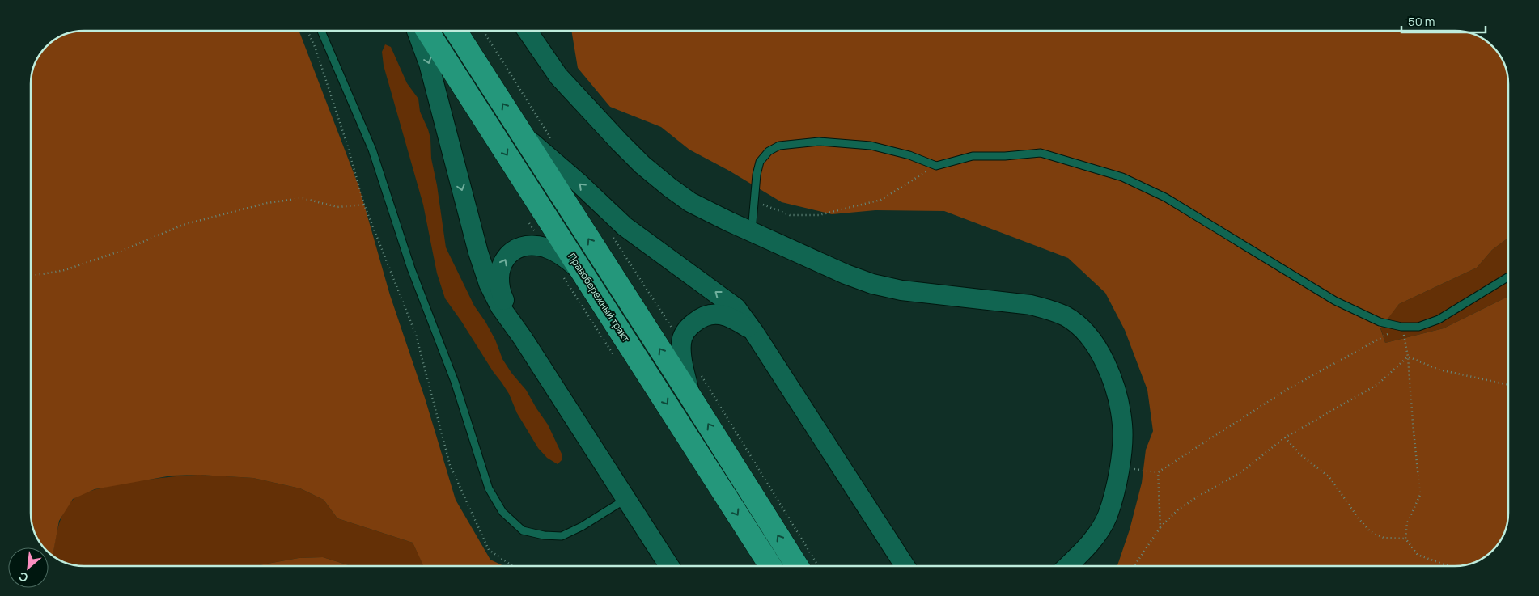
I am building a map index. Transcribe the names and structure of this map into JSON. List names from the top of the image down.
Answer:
{
  "streets": {
    "highway": ["Правобережный тракт"]
  },
  "scale_bar": "50 m",
  "north": "bottom left"
}
